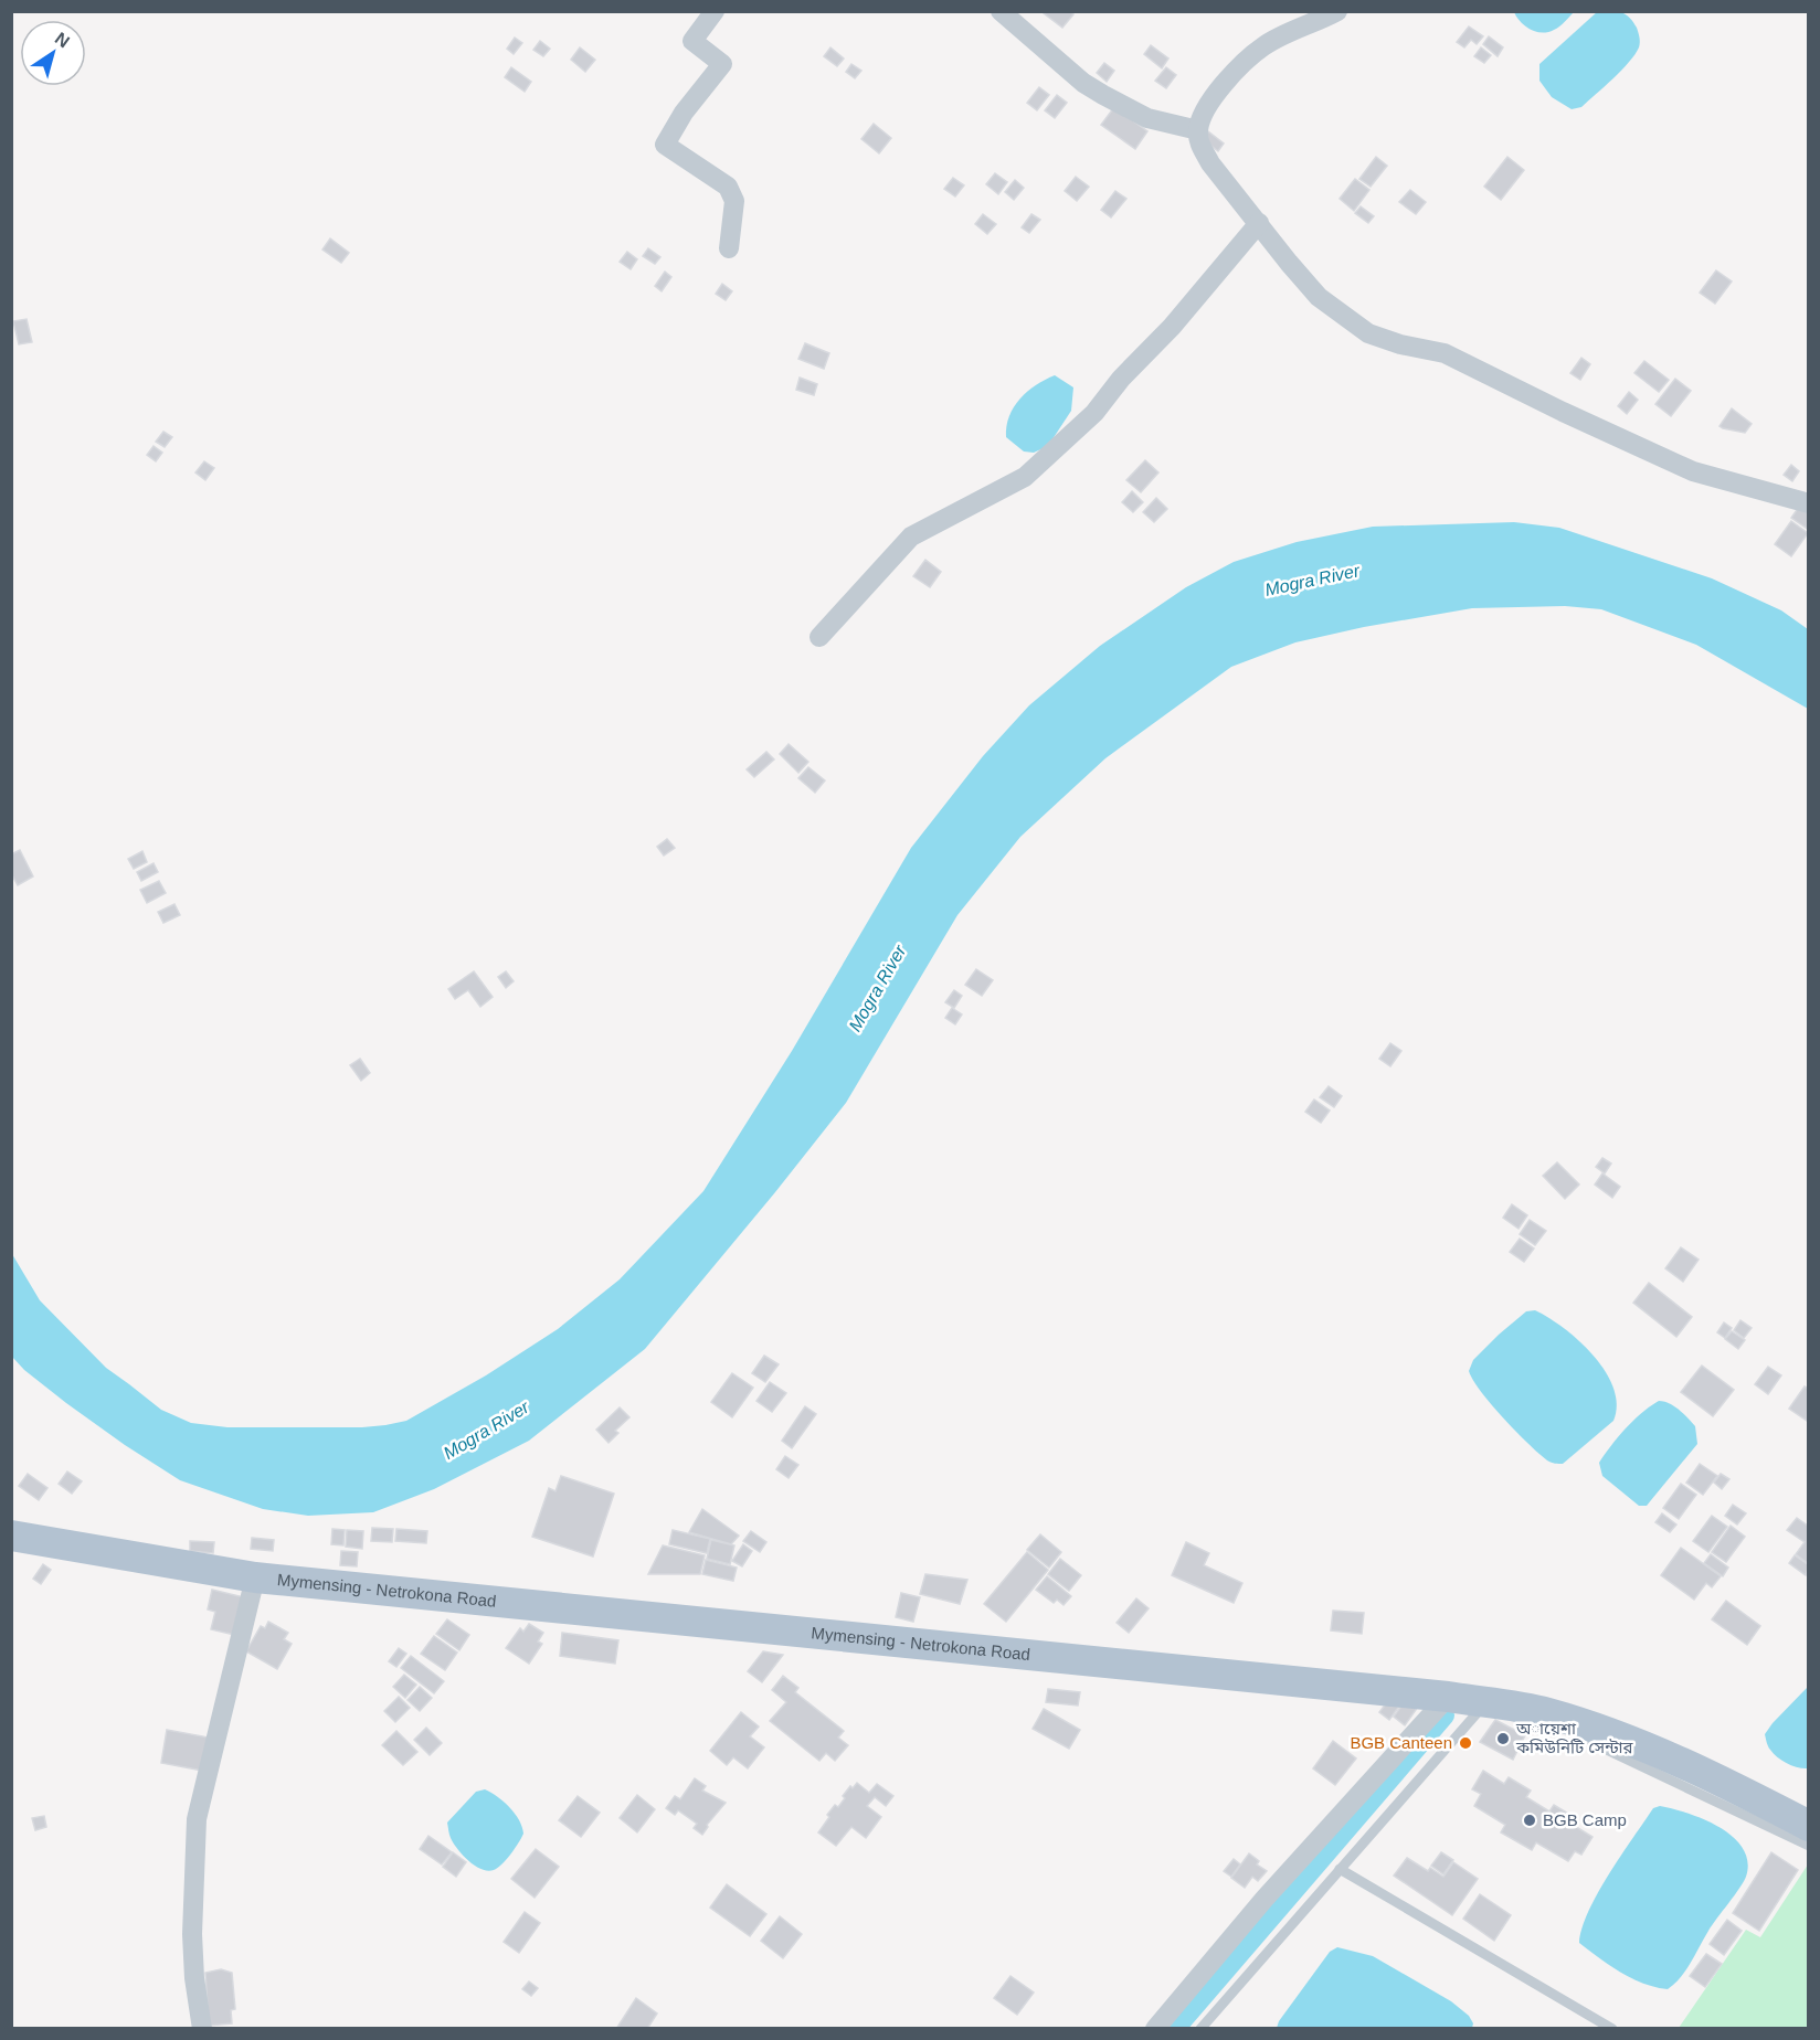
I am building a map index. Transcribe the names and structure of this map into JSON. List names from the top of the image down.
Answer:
{
  "streets": {
    "main road": ["Mymensing - Netrokona Road"]
  },
  "water": ["Mogra River"],
  "places": ["অায়েশা কমিউনিটি সেন্টার", "BGB Canteen", "BGB Camp"],
  "north": "top right"
}
